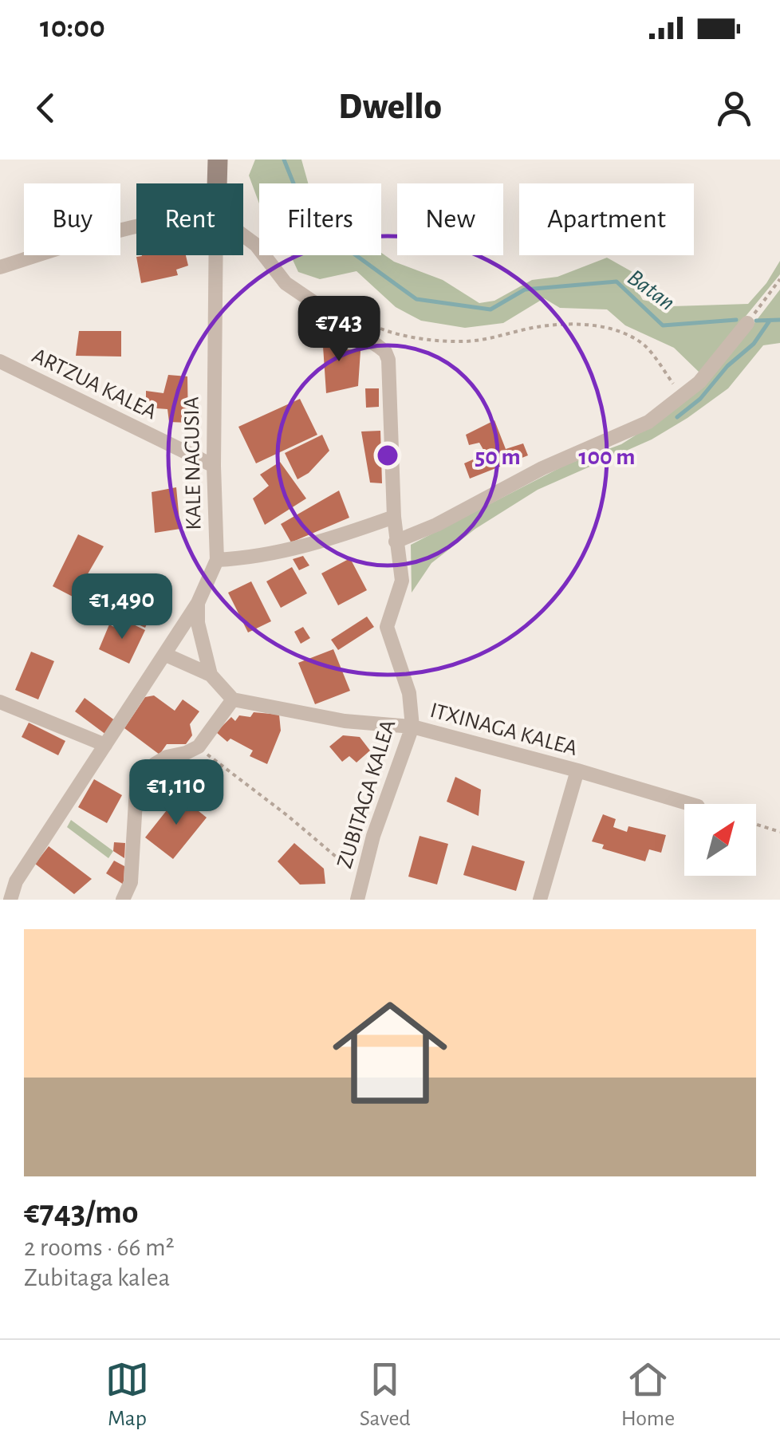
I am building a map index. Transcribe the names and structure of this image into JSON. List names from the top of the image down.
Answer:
{
  "streets": {
    "street": [
      "ARTZUA KALEA",
      "KALE NAGUSIA",
      "ITXINAGA KALEA",
      "ZUBITAGA KALEA"
    ]
  },
  "crossings": [
    ["ARTZUA KALEA", "KALE NAGUSIA"],
    ["ITXINAGA KALEA", "ZUBITAGA KALEA"]
  ],
  "water": ["Batan"],
  "north": "top right",
  "page": {
    "status": "10:00",
    "header": "Dwello",
    "chip": [
      "Buy",
      "Rent",
      "Filters",
      "New",
      "Apartment"
    ],
    "price": ["€743", "€1,490", "€1,110"],
    "list": [
      {
        "name": "€743/mo",
        "note": "2 rooms · 66 m² · Zubitaga kalea"
      }
    ],
    "tabs": ["Map", "Saved", "Home"]
  },
  "rings": ["50 m", "100 m"]
}
